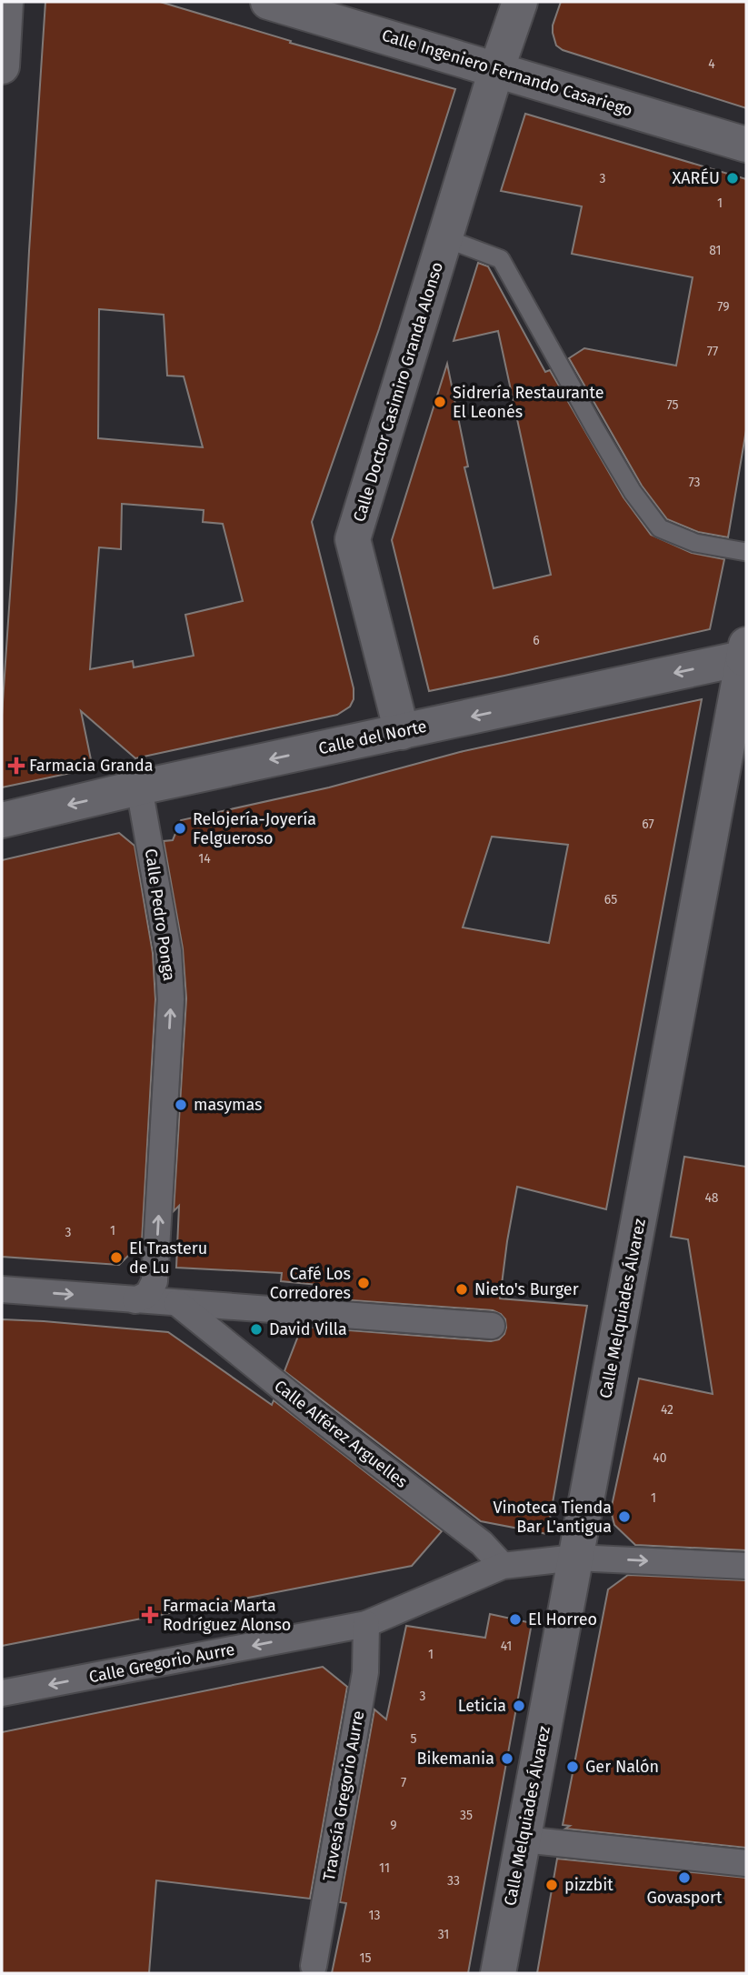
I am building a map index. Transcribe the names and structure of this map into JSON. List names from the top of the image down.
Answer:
{
  "streets": {
    "street": [
      "Calle Ingeniero Fernando Casariego",
      "Calle Doctor Casimiro Granda Alonso",
      "Calle del Norte",
      "Calle Pedro Ponga",
      "Calle Melquiades Álvarez",
      "Calle Alférez Arguelles",
      "Calle Gregorio Aurre",
      "Travesía Gregorio Aurre"
    ]
  },
  "crossings": [
    ["Calle Ingeniero Fernando Casariego", "Calle Doctor Casimiro Granda Alonso"],
    ["Calle Doctor Casimiro Granda Alonso", "Calle del Norte"],
    ["Calle del Norte", "Calle Pedro Ponga"],
    ["Calle del Norte", "Calle Melquiades Álvarez"],
    ["Calle Melquiades Álvarez", "Calle Gregorio Aurre"],
    ["Calle Alférez Arguelles", "Calle Gregorio Aurre"],
    ["Calle Gregorio Aurre", "Travesía Gregorio Aurre"]
  ],
  "one_way": ["Calle del Norte", "Calle Pedro Ponga"],
  "places": {
    "other": [
      "XARÉU",
      "Sidrería Restaurante El Leonés",
      "Relojería-Joyería Felgueroso",
      "masymas",
      "El Trasteru de Lu",
      "Café Los Corredores",
      "Nieto's Burger",
      "David Villa",
      "Vinoteca Tienda Bar L'antigua",
      "El Horreo",
      "Leticia",
      "Bikemania",
      "Ger Nalón",
      "Govasport",
      "pizzbit"
    ],
    "health": ["Farmacia Granda", "Farmacia Marta Rodríguez Alonso"]
  },
  "house_numbers": [
    "4",
    "3",
    "1",
    "81",
    "79",
    "77",
    "75",
    "73",
    "6",
    "67",
    "14",
    "65",
    "48",
    "1",
    "3",
    "42",
    "40",
    "1",
    "41",
    "1",
    "3",
    "5",
    "7",
    "35",
    "9",
    "11",
    "33",
    "13",
    "31",
    "15"
  ]
}
